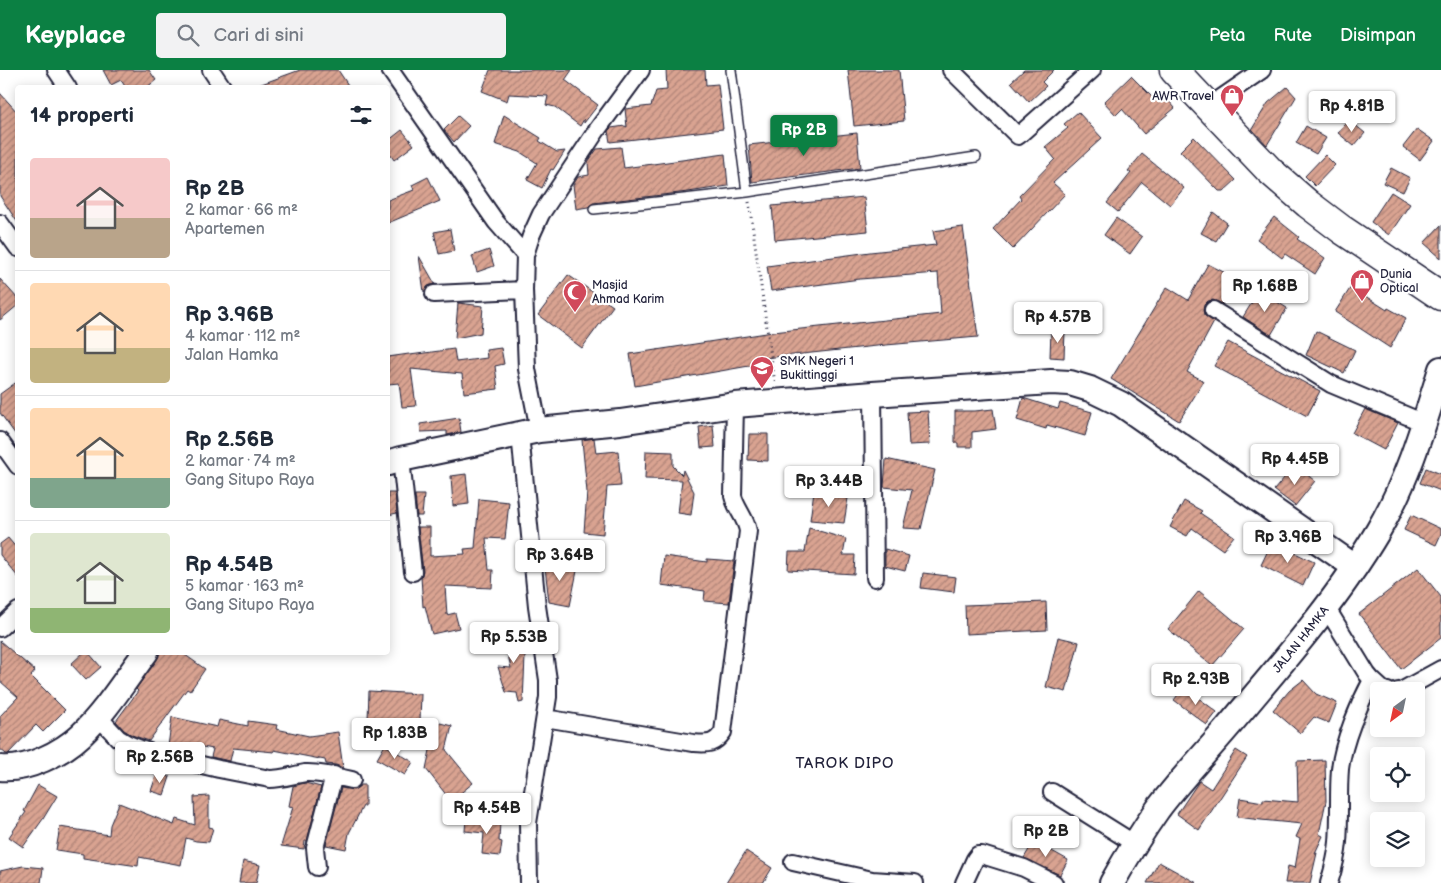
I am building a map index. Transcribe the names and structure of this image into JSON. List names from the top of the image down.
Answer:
{
  "streets": {
    "street": ["JALAN HAMKA"]
  },
  "districts": ["TAROK DIPO"],
  "places": {
    "shop": ["AWR Travel", "Dunia Optical"],
    "mosque": ["Masjid Ahmad Karim"],
    "school or university": ["SMK Negeri 1 Bukittinggi"]
  },
  "north": "bottom left",
  "page": {
    "header": "Keyplace",
    "search": "Cari di sini",
    "nav": ["Peta", "Rute", "Disimpan"],
    "heading": "14 properti",
    "price": [
      "Rp 4.81B",
      "Rp 2B",
      "Rp 1.68B",
      "Rp 4.57B",
      "Rp 4.45B",
      "Rp 3.44B",
      "Rp 3.96B",
      "Rp 3.64B",
      "Rp 5.53B",
      "Rp 2.93B",
      "Rp 1.83B",
      "Rp 2.56B",
      "Rp 4.54B",
      "Rp 2B"
    ],
    "list": [
      {
        "name": "Rp 2B",
        "note": "2 kamar · 66 m² · Apartemen"
      },
      {
        "name": "Rp 3.96B",
        "note": "4 kamar · 112 m² · Jalan Hamka"
      },
      {
        "name": "Rp 2.56B",
        "note": "2 kamar · 74 m² · Gang Situpo Raya"
      },
      {
        "name": "Rp 4.54B",
        "note": "5 kamar · 163 m² · Gang Situpo Raya"
      }
    ]
  }
}
